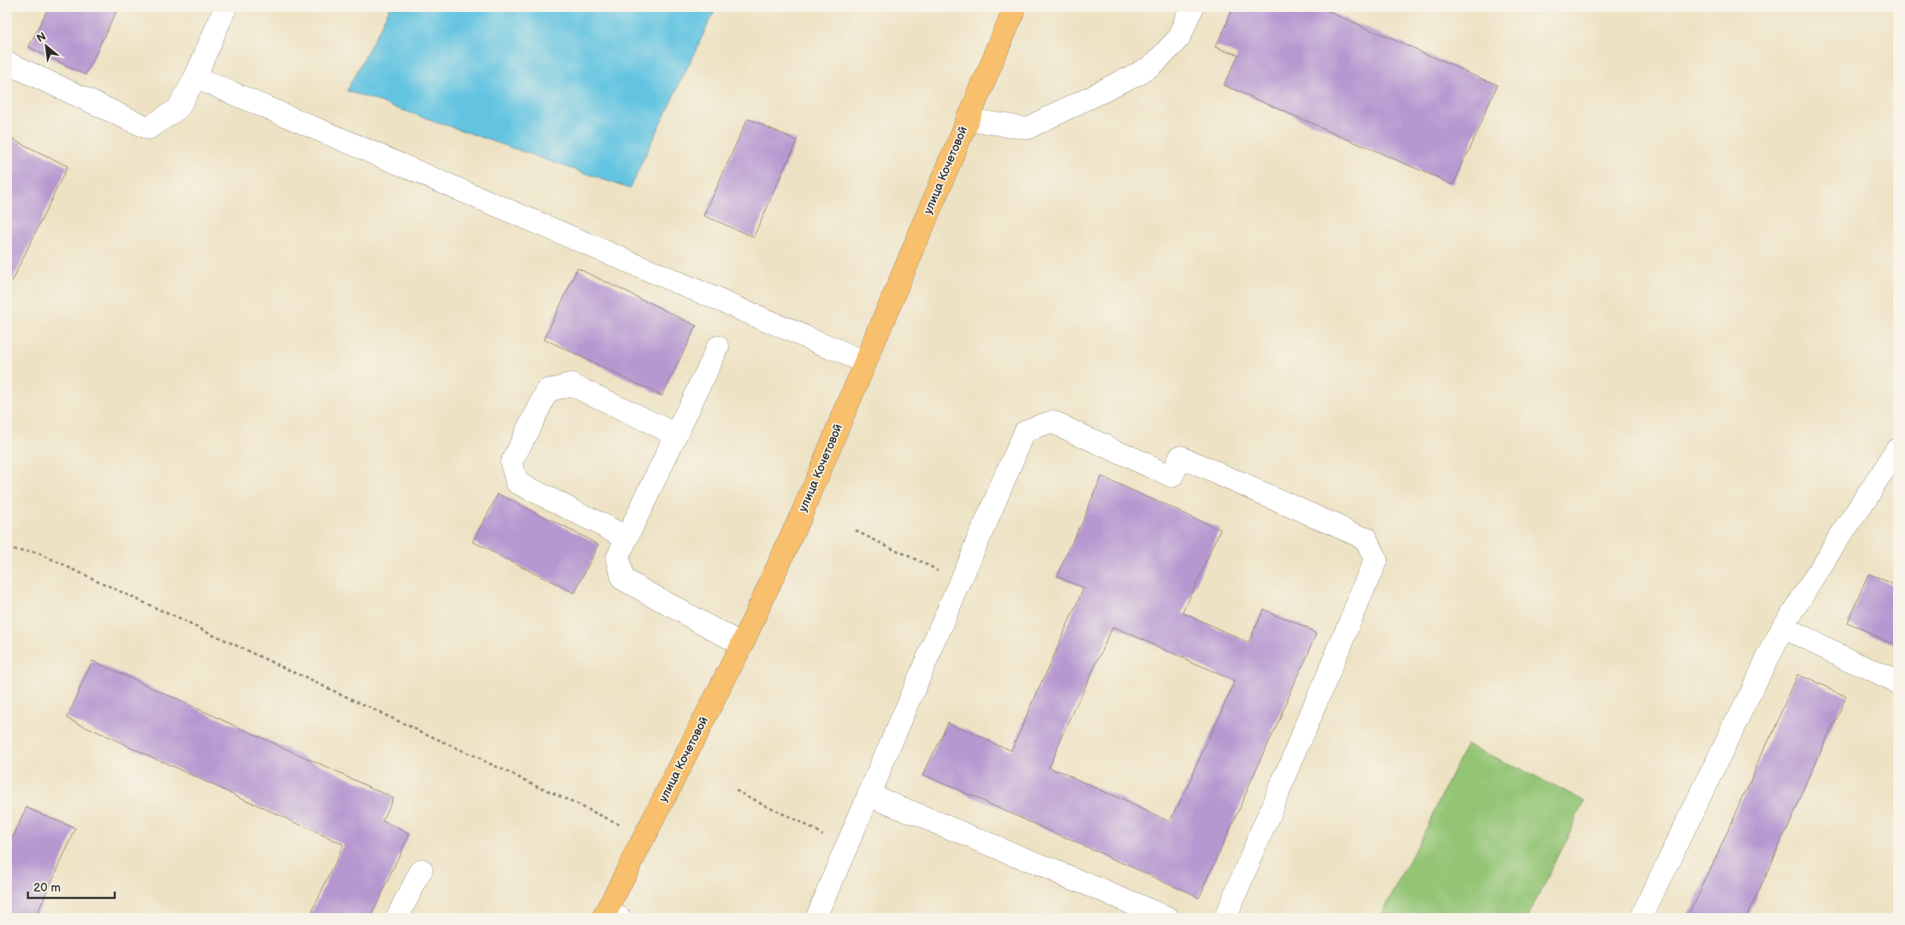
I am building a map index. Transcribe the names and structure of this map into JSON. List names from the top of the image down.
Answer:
{
  "streets": {
    "main road": ["улица Кочетовой"]
  },
  "scale_bar": "20 m",
  "north": "top left"
}
